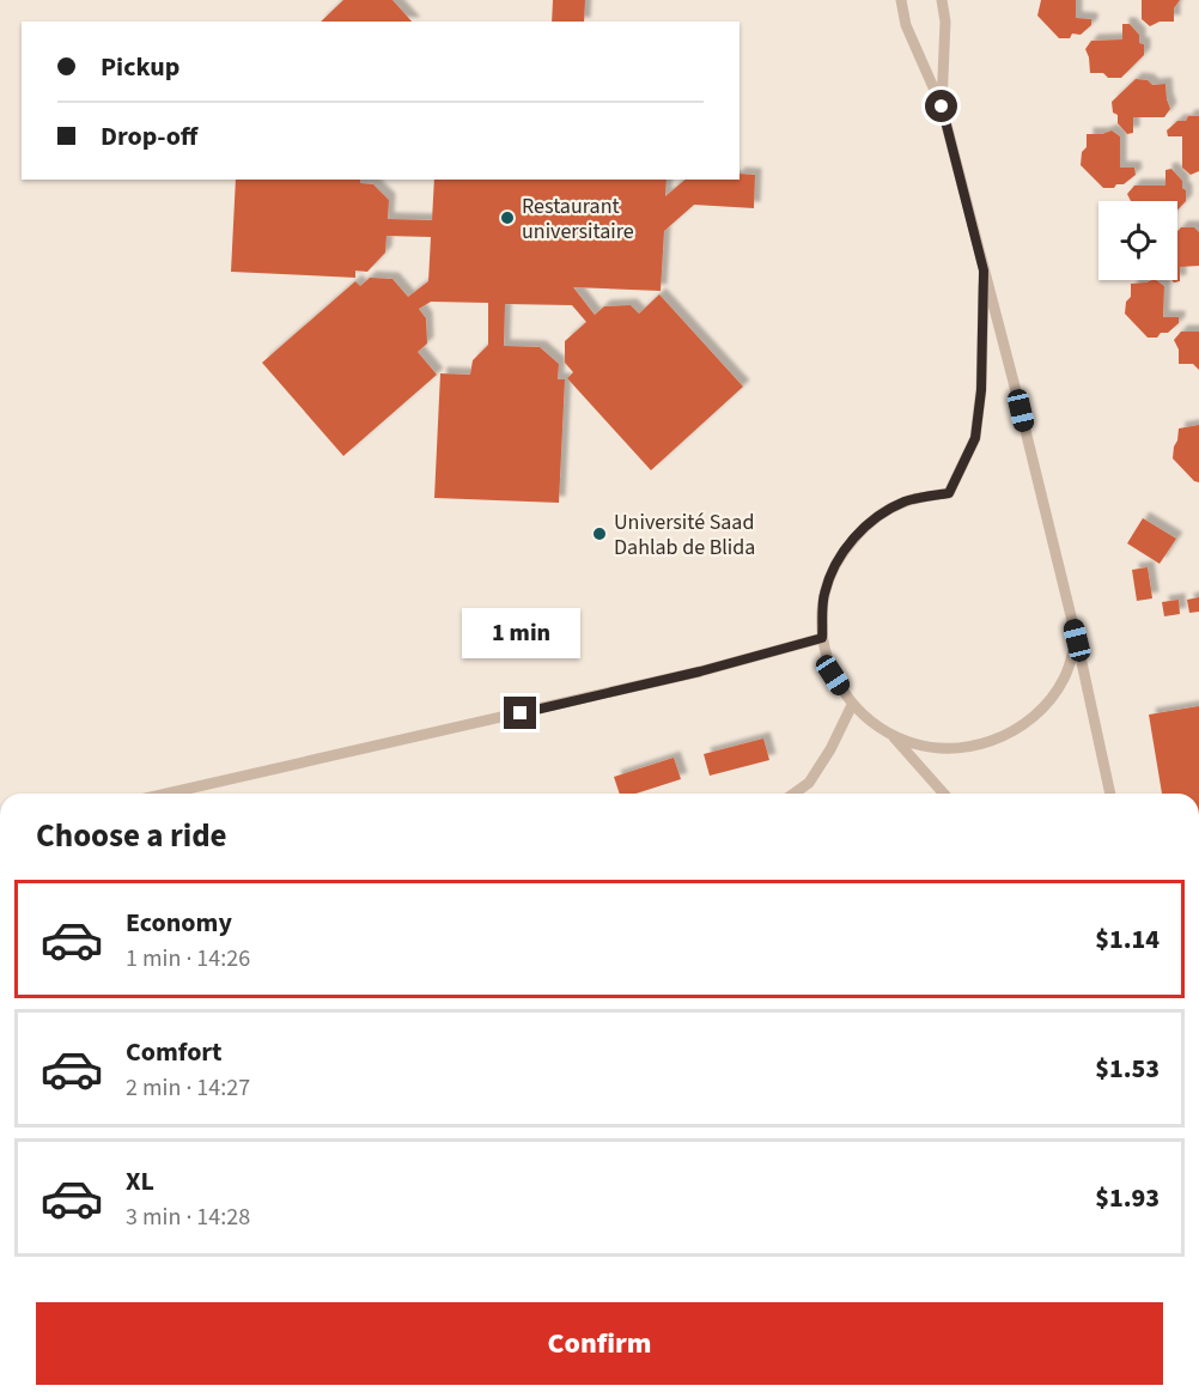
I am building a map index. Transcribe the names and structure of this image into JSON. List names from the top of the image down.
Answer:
{
  "places": ["Restaurant universitaire", "Université Saad Dahlab de Blida"],
  "page": {
    "banner": ["Pickup", "Drop-off"],
    "bubble": "1 min",
    "heading": "Choose a ride",
    "list": [
      {
        "name": "Economy",
        "note": "1 min · 14:26",
        "value": "$1.14"
      },
      {
        "name": "Comfort",
        "note": "2 min · 14:27",
        "value": "$1.53"
      },
      {
        "name": "XL",
        "note": "3 min · 14:28",
        "value": "$1.93"
      }
    ],
    "buttons": "Confirm"
  }
}
